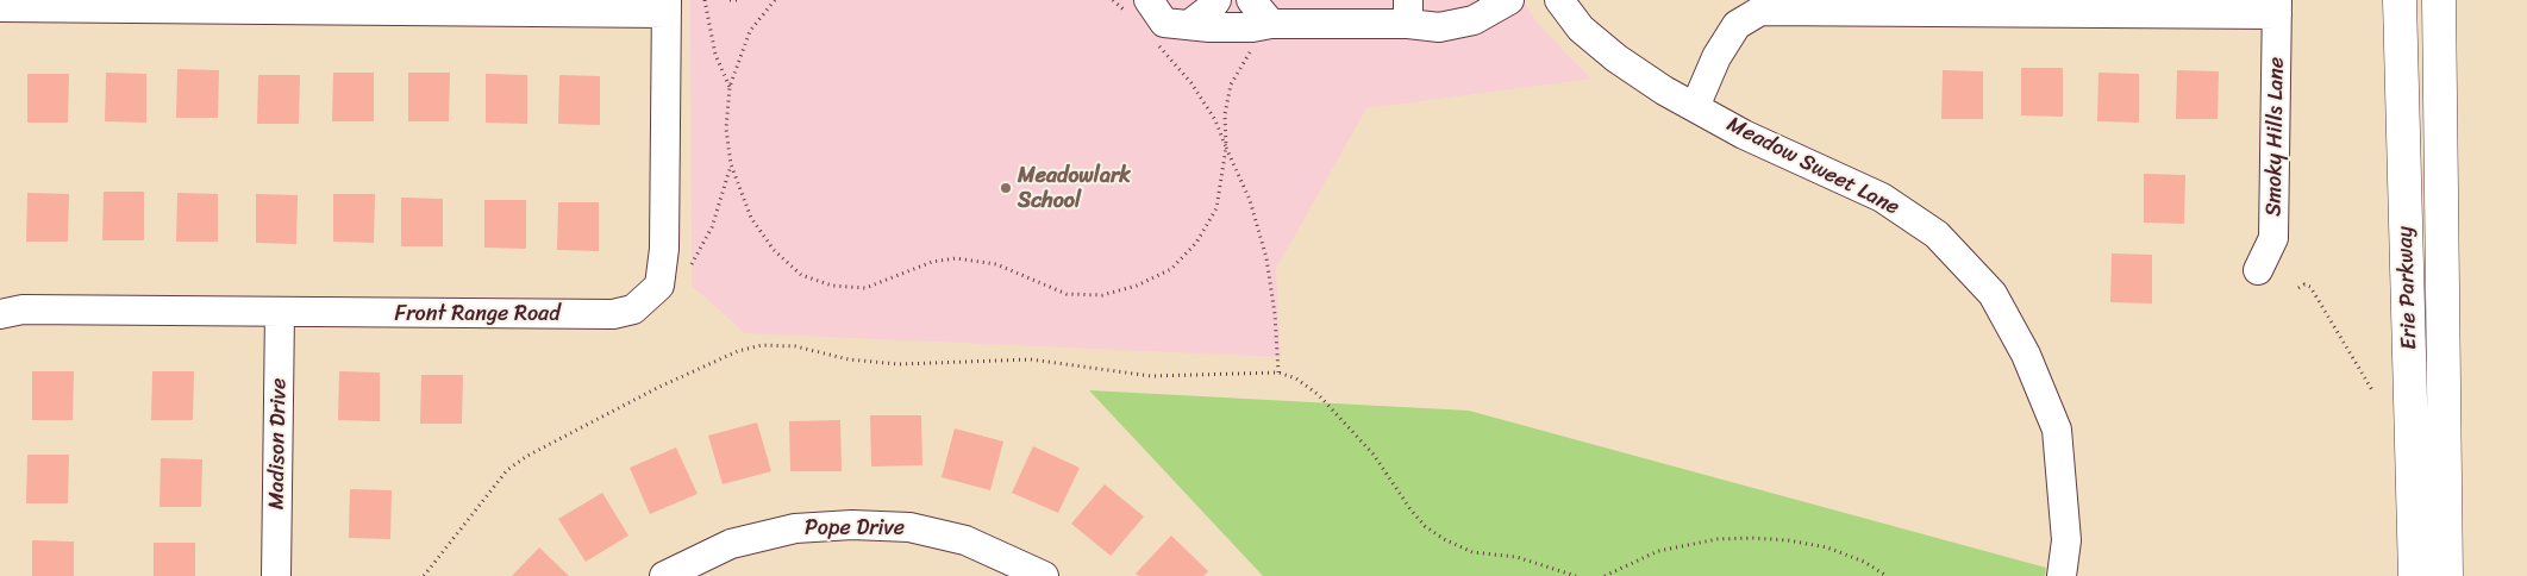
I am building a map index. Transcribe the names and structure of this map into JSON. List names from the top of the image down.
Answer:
{
  "streets": {
    "main road": ["Erie Parkway"],
    "street": [
      "Smoky Hills Lane",
      "Meadow Sweet Lane",
      "Front Range Road",
      "Madison Drive",
      "Pope Drive"
    ]
  },
  "crossings": [
    ["Front Range Road", "Madison Drive"]
  ],
  "places": ["Meadowlark School"]
}
